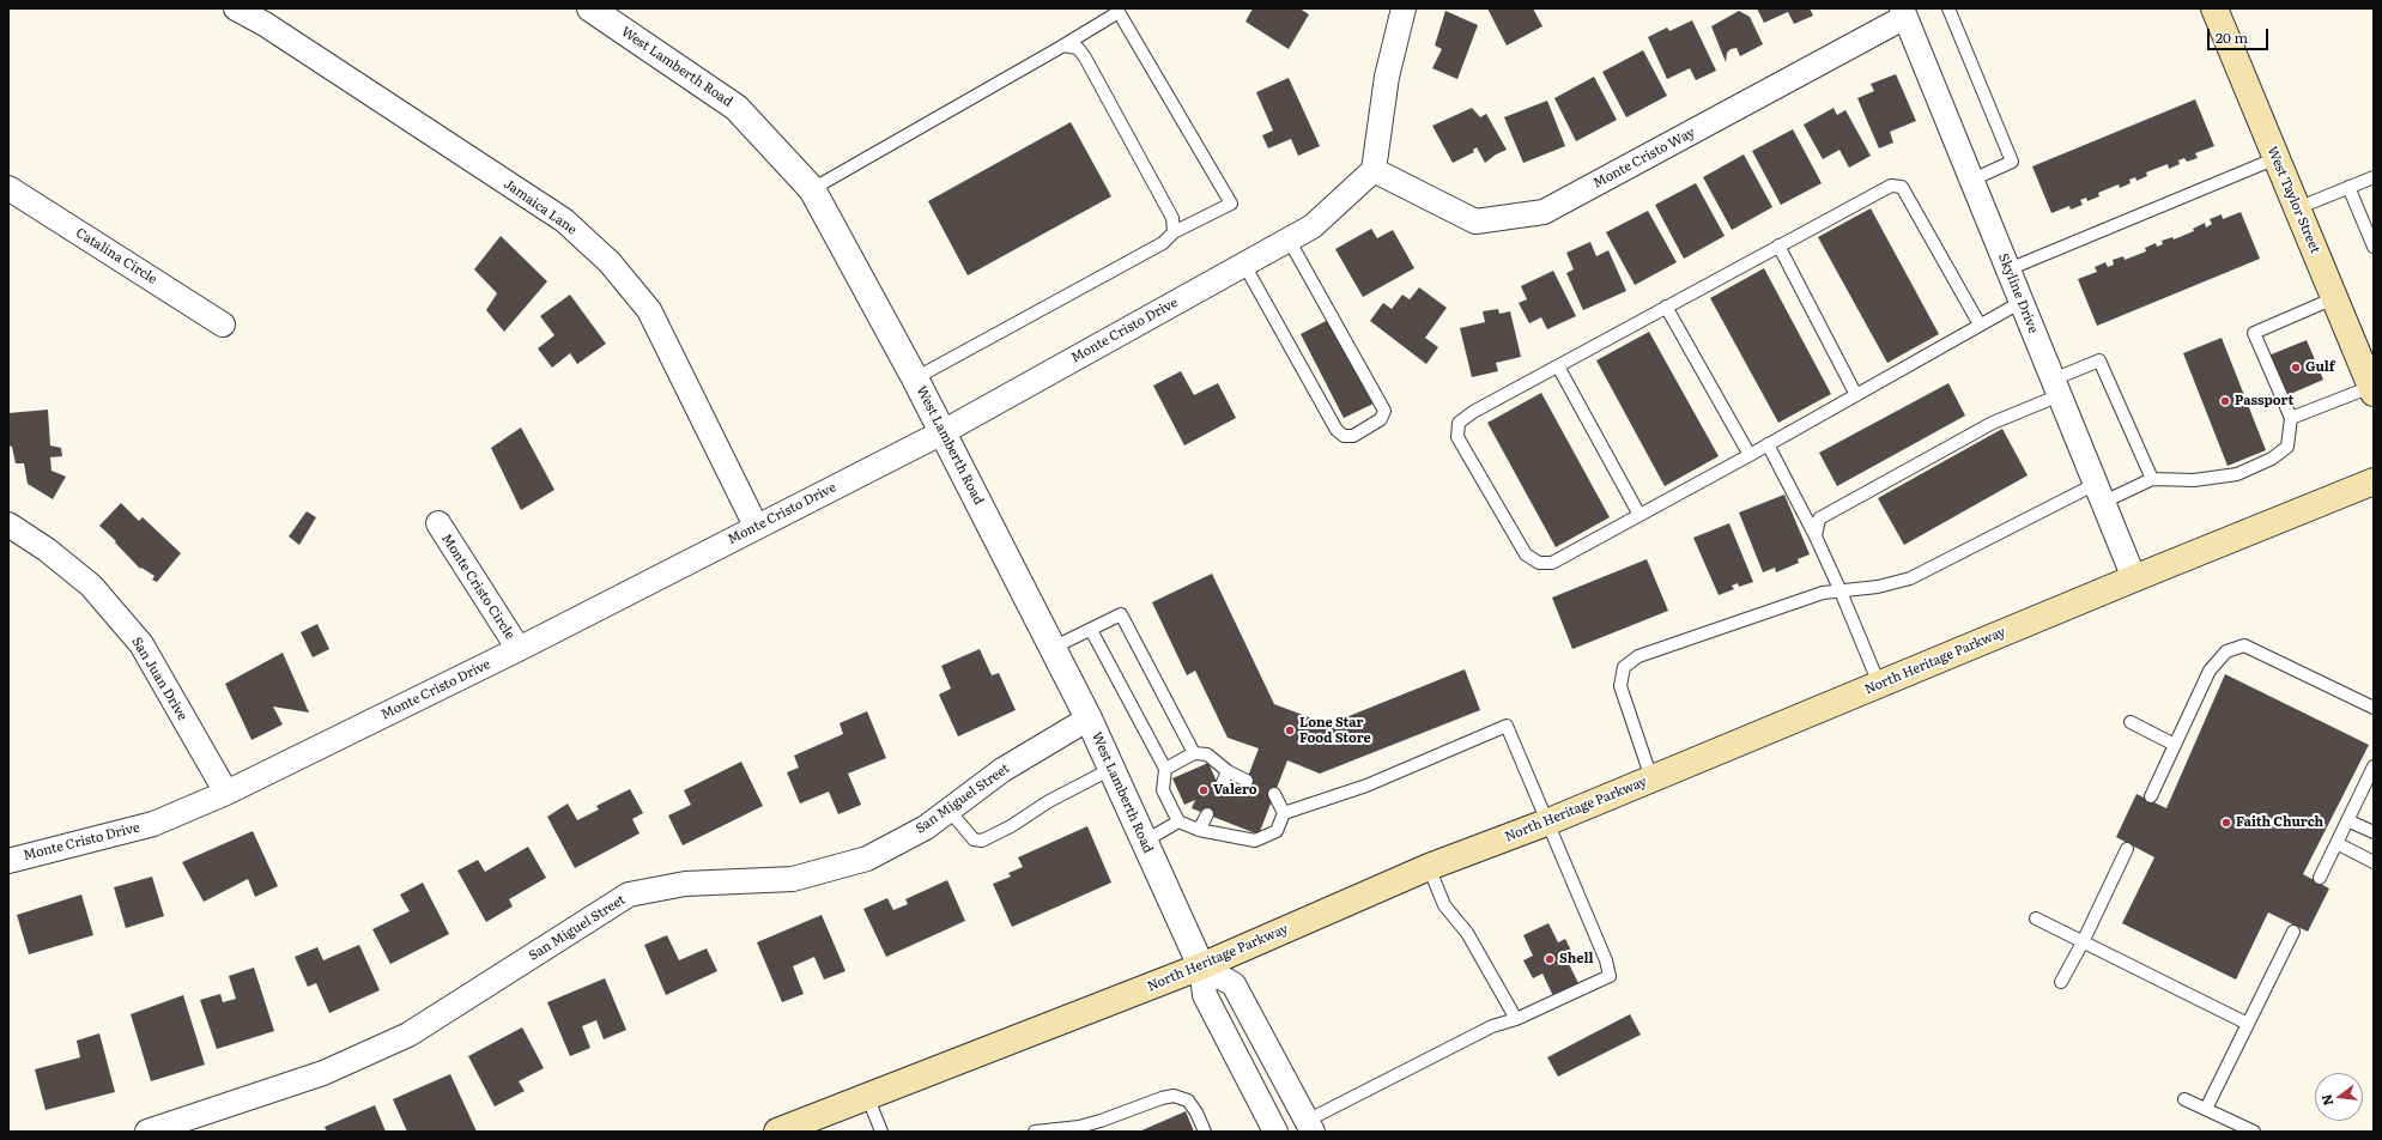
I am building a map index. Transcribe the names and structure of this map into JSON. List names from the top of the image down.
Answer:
{
  "streets": {
    "main road": ["West Taylor Street", "North Heritage Parkway"],
    "street": [
      "West Lamberth Road",
      "Monte Cristo Way",
      "Jamaica Lane",
      "Catalina Circle",
      "Skyline Drive",
      "Monte Cristo Drive",
      "Monte Cristo Circle",
      "San Juan Drive",
      "San Miguel Street"
    ]
  },
  "crossings": [
    ["West Lamberth Road", "Monte Cristo Drive"],
    ["West Lamberth Road", "North Heritage Parkway"],
    ["West Lamberth Road", "San Miguel Street"],
    ["Monte Cristo Way", "Skyline Drive"],
    ["Monte Cristo Way", "Monte Cristo Drive"],
    ["Jamaica Lane", "Monte Cristo Drive"],
    ["Skyline Drive", "North Heritage Parkway"],
    ["Monte Cristo Drive", "Monte Cristo Circle"],
    ["Monte Cristo Drive", "San Juan Drive"]
  ],
  "places": [
    "Gulf",
    "Passport",
    "Lone Star Food Store",
    "Valero",
    "Faith Church",
    "Shell"
  ],
  "scale_bar": "20 m",
  "north": "left"
}
